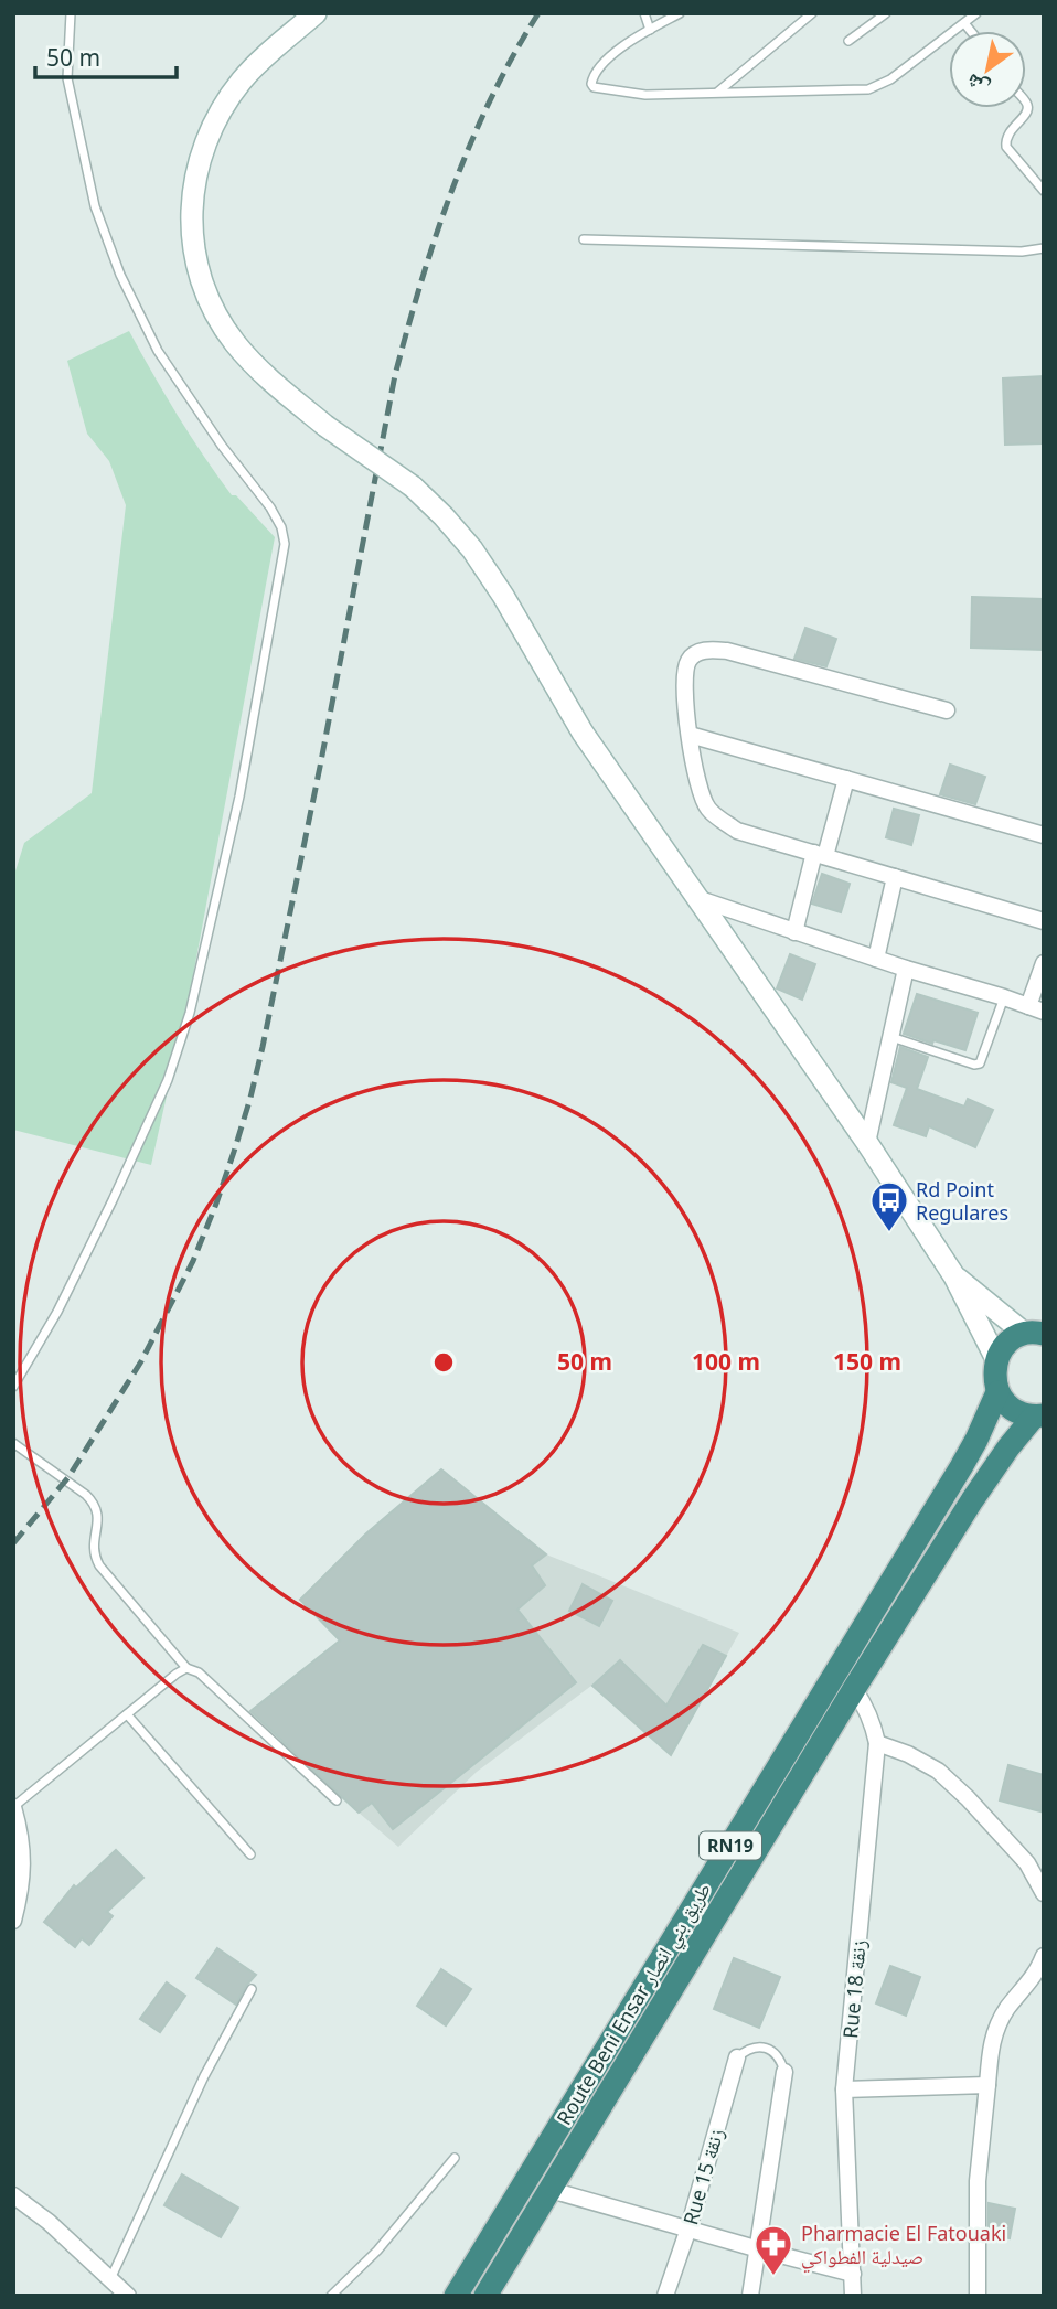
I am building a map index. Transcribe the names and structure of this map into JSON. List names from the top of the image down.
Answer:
{
  "streets": {
    "highway": ["RN19", "Route Beni Ensar طريق بني انصار"],
    "street": ["Rue 18 زنقة", "Rue 15 زنقة"]
  },
  "crossings": [
    ["RN19", "Route Beni Ensar طريق بني انصار"],
    ["Rue 18 زنقة", "Route Beni Ensar طريق بني انصار"]
  ],
  "places": {
    "bus stop": ["Rd Point Regulares"],
    "pharmacy": ["Pharmacie El Fatouaki صيدلية الفطواكي"]
  },
  "scale_bar": "50 m",
  "north": "bottom left",
  "rings": ["50 m", "100 m", "150 m"]
}
